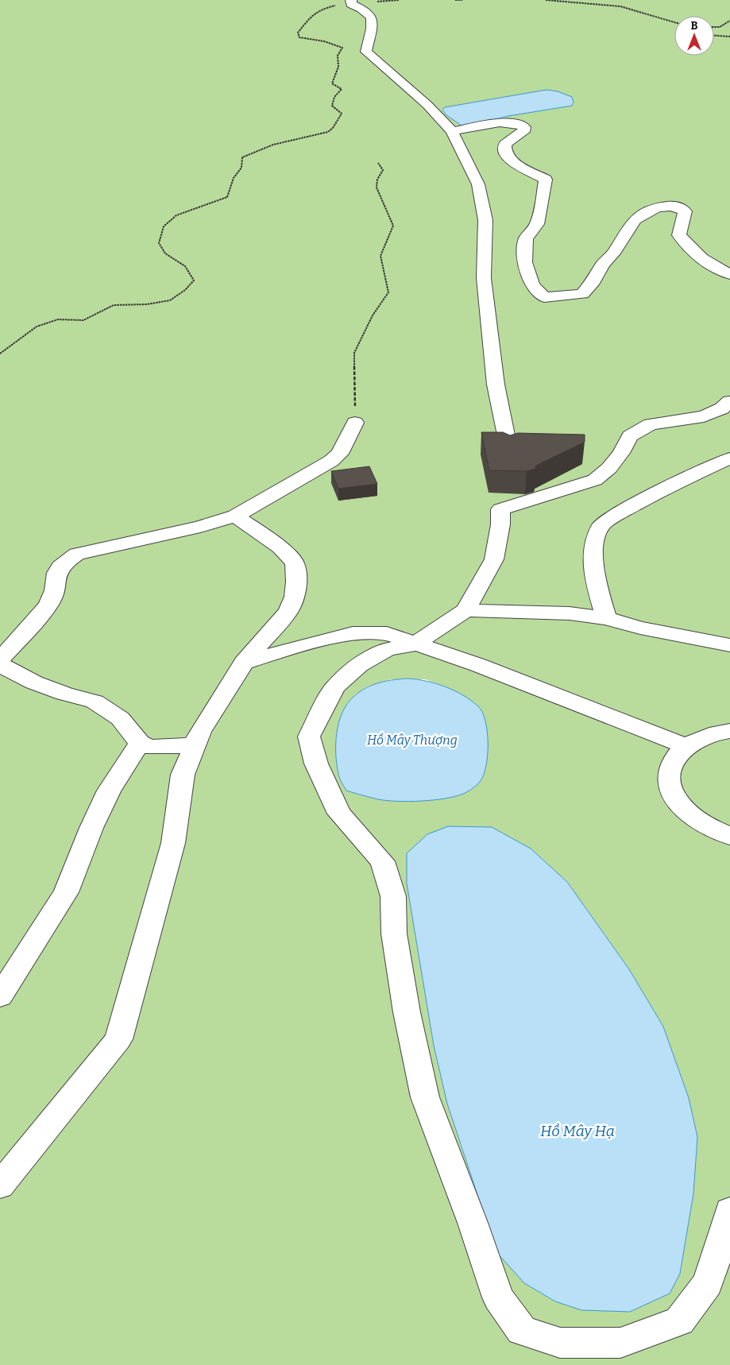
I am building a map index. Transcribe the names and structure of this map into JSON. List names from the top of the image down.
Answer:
{
  "water": ["Hồ Mây Thượng", "Hồ Mây Hạ"],
  "north": "top"
}
